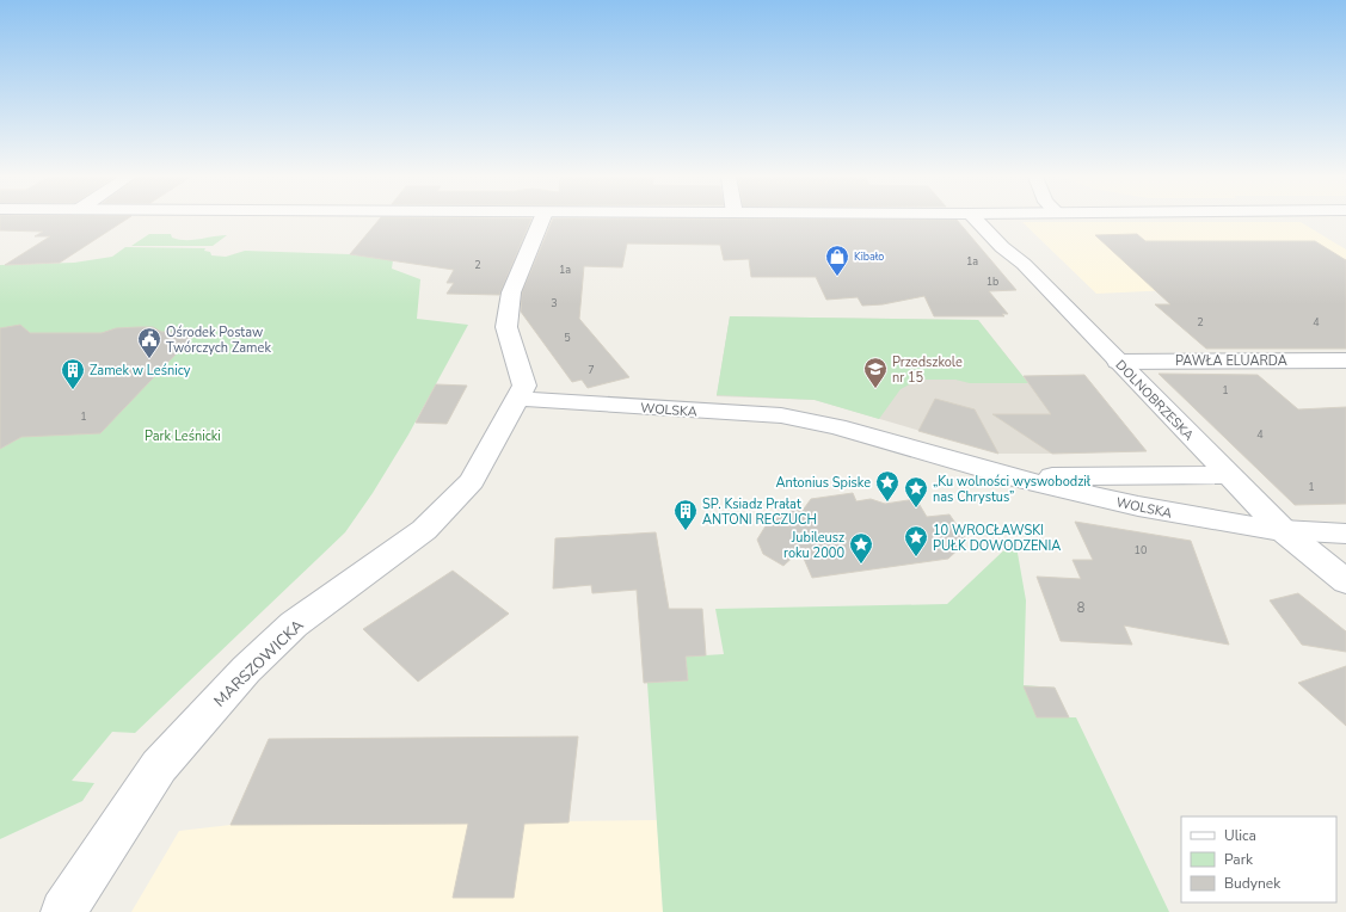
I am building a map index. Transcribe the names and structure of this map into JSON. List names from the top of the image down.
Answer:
{
  "streets": {
    "street": [
      "PAWŁA ELUARDA",
      "DOLNOBRZESKA",
      "WOLSKA",
      "MARSZOWICKA"
    ]
  },
  "crossings": [
    ["PAWŁA ELUARDA", "DOLNOBRZESKA"],
    ["DOLNOBRZESKA", "WOLSKA"],
    ["WOLSKA", "MARSZOWICKA"]
  ],
  "parks": ["Park Leśnicki"],
  "places": {
    "shop": ["Kibało"],
    "public building": ["Ośrodek Postaw Twórczych Zamek"],
    "school or university": ["Przedszkole nr 15"],
    "building": ["Zamek w Leśnicy", "SP. Ksiadz Prałat ANTONI RECZUCH"],
    "place": [
      "Antonius Spiske",
      "„Ku wolności wyswobodził nas Chrystus”",
      "10 WROCŁAWSKI PUŁK DOWODZENIA",
      "Jubileusz roku 2000"
    ]
  },
  "house_numbers": [
    "1a",
    "2",
    "1a",
    "1b",
    "3",
    "2",
    "4",
    "5",
    "7",
    "1",
    "1",
    "4",
    "1",
    "10",
    "8"
  ],
  "legend": ["Ulica", "Park", "Budynek"]
}
